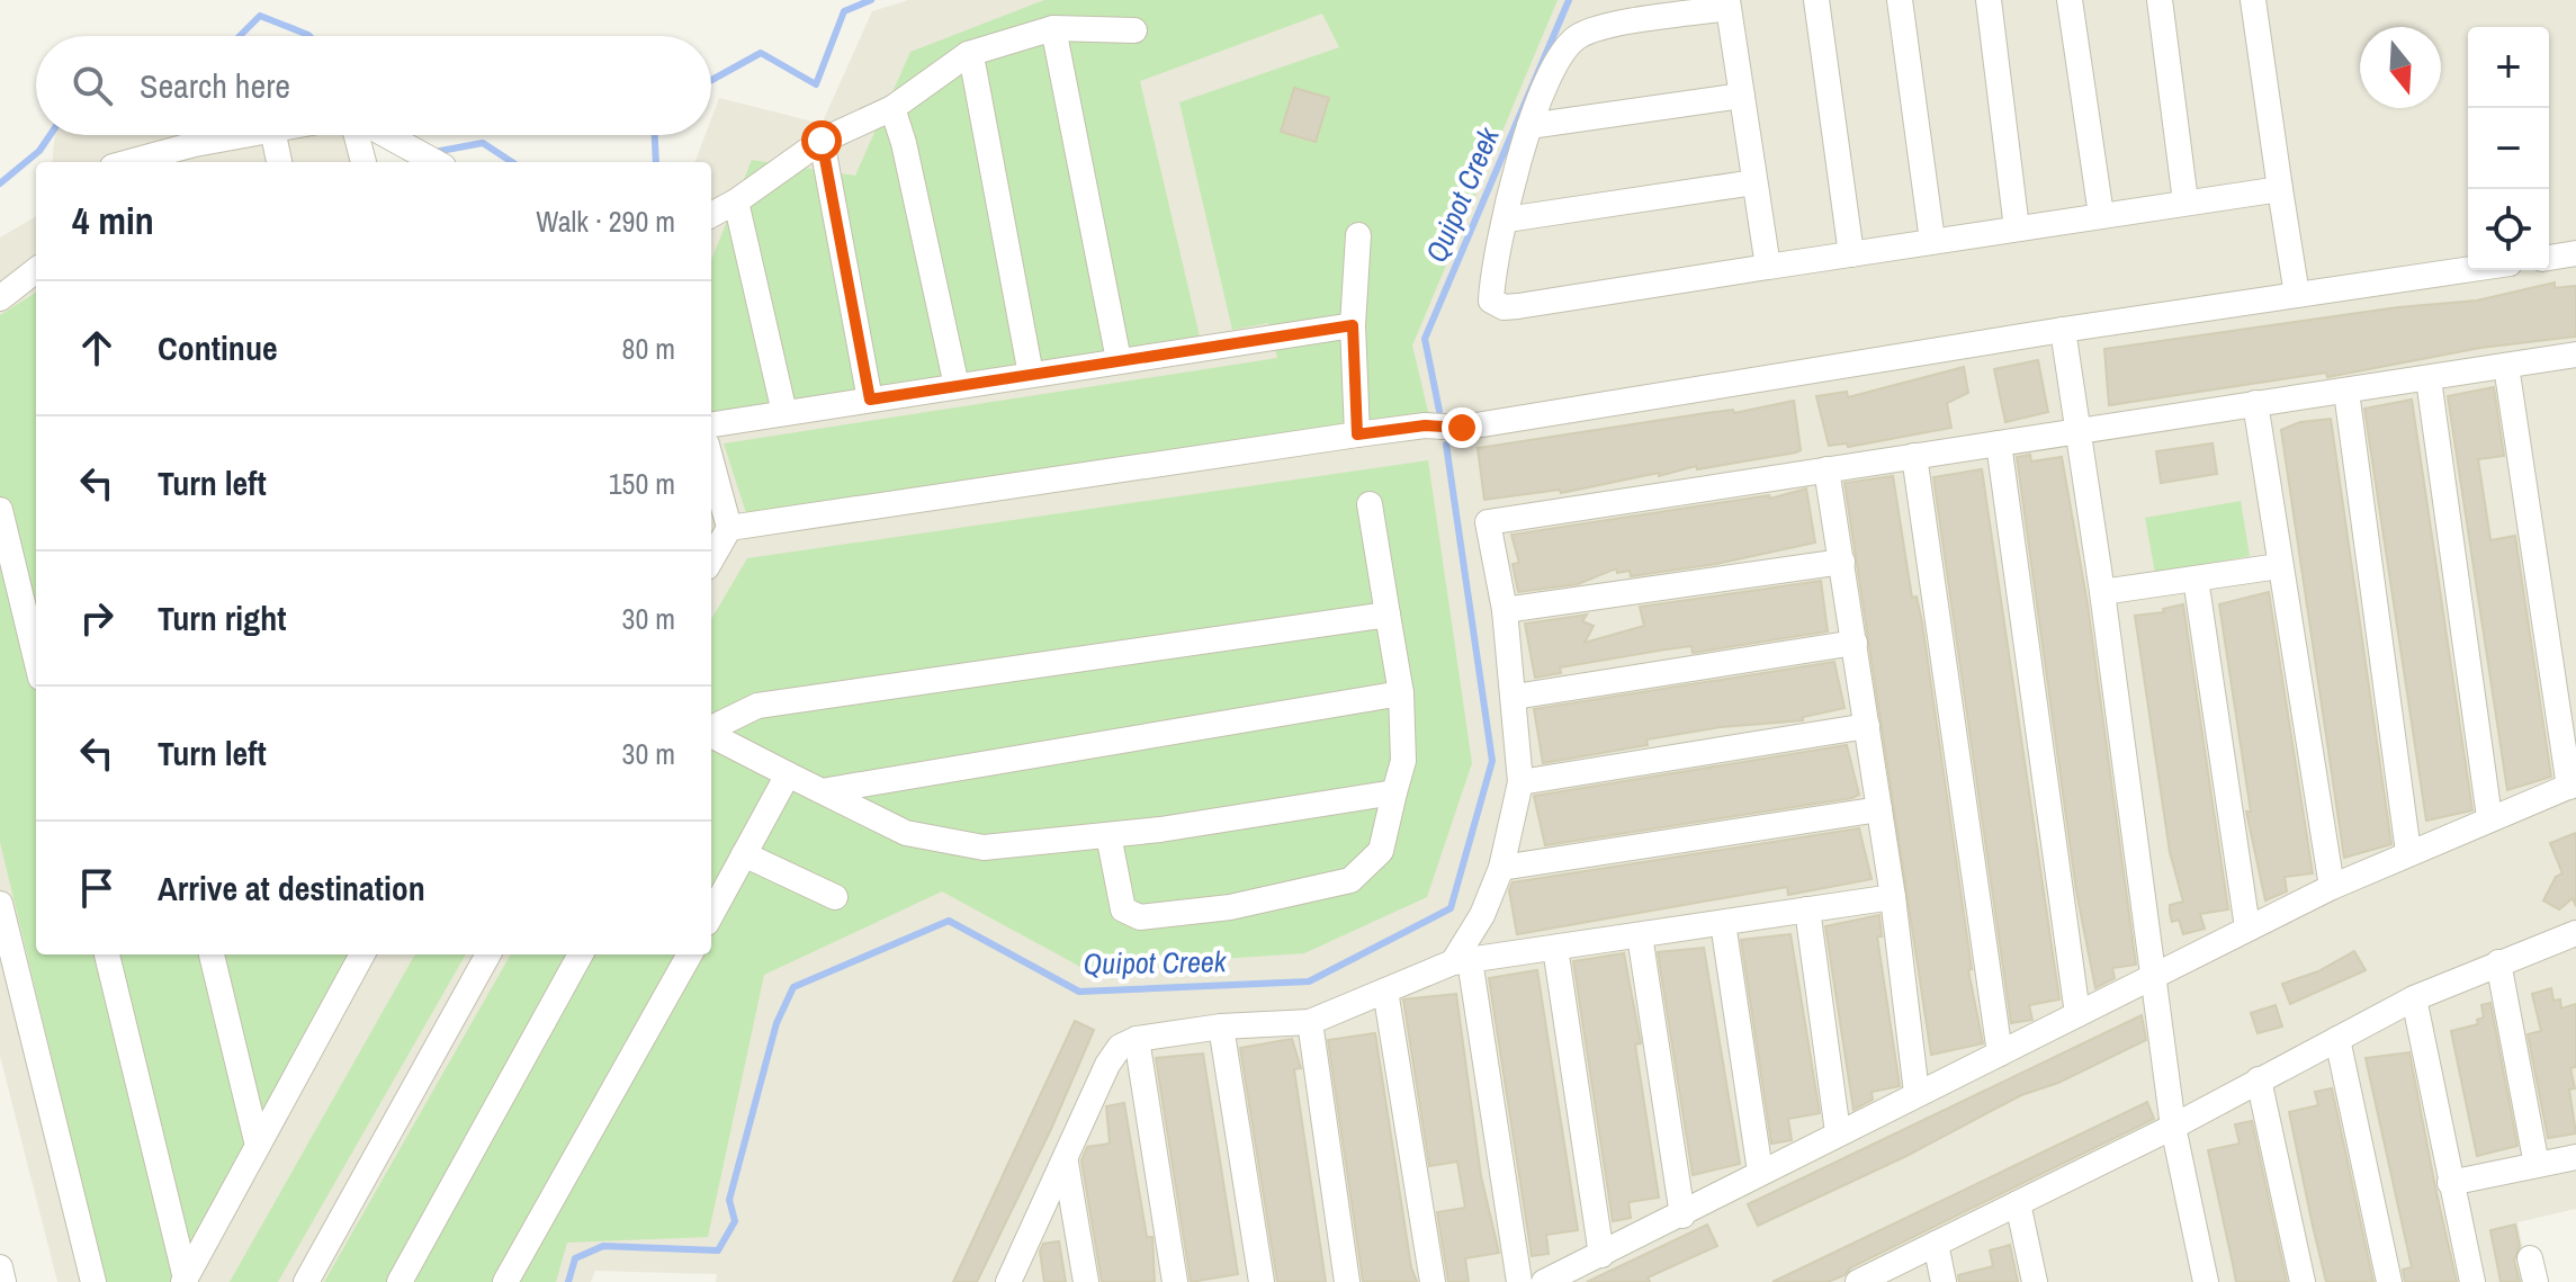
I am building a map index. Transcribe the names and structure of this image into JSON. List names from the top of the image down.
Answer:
{
  "water": ["Quipot Creek"],
  "north": "bottom",
  "page": {
    "map_buttons": ["+", "−"],
    "search": "Search here",
    "heading": ["4 min", "Walk · 290 m"],
    "list": [
      ["Continue", "80 m"],
      ["Turn left", "150 m"],
      ["Turn right", "30 m"],
      ["Turn left", "30 m"],
      "Arrive at destination"
    ]
  }
}
